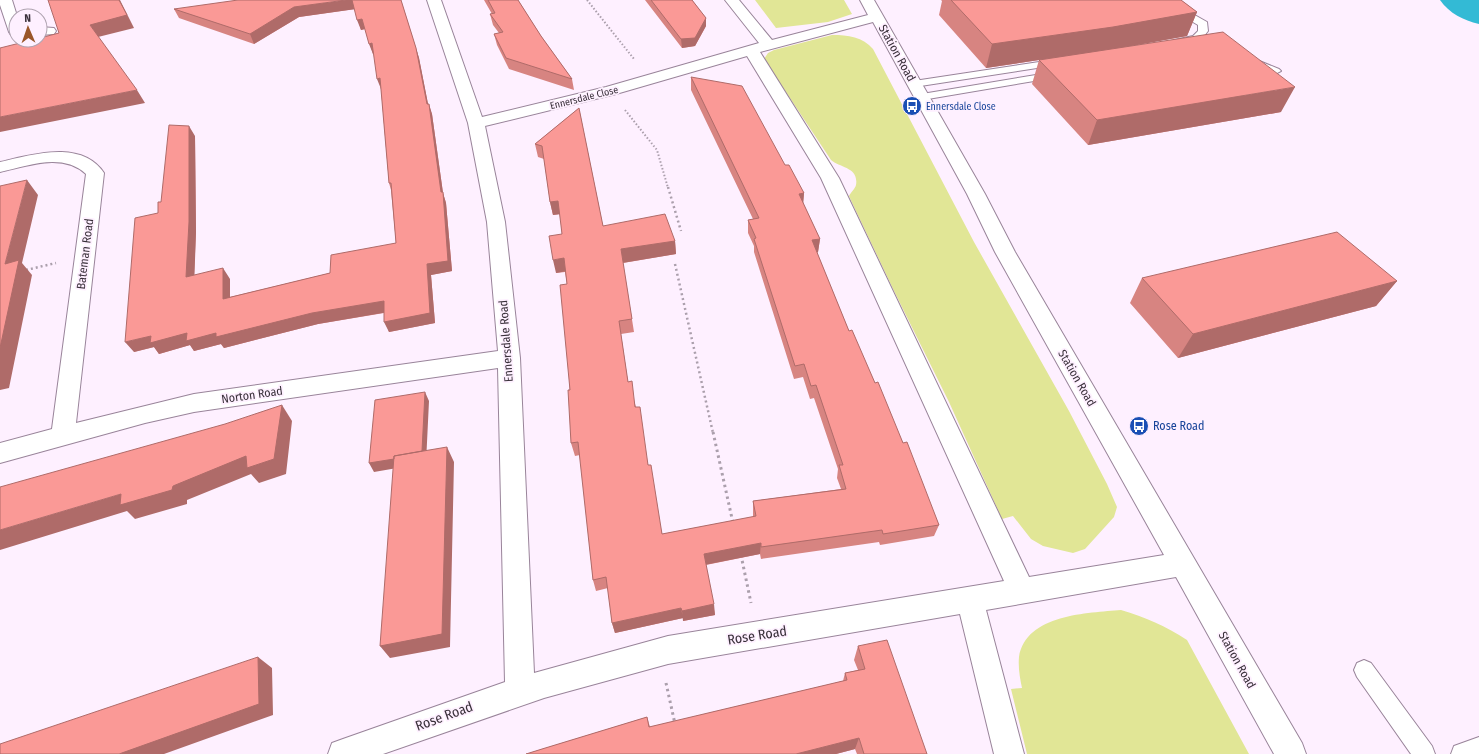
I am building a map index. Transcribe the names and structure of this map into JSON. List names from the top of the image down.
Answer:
{
  "streets": {
    "street": [
      "Station Road",
      "Ennersdale Close",
      "Bateman Road",
      "Ennersdale Road",
      "Norton Road",
      "Rose Road"
    ]
  },
  "crossings": [
    ["Station Road", "Ennersdale Close"],
    ["Station Road", "Rose Road"],
    ["Ennersdale Close", "Ennersdale Road"],
    ["Bateman Road", "Norton Road"],
    ["Ennersdale Road", "Norton Road"],
    ["Ennersdale Road", "Rose Road"]
  ],
  "places": {
    "bus stop": ["Ennersdale Close", "Rose Road"]
  },
  "north": "top"
}
